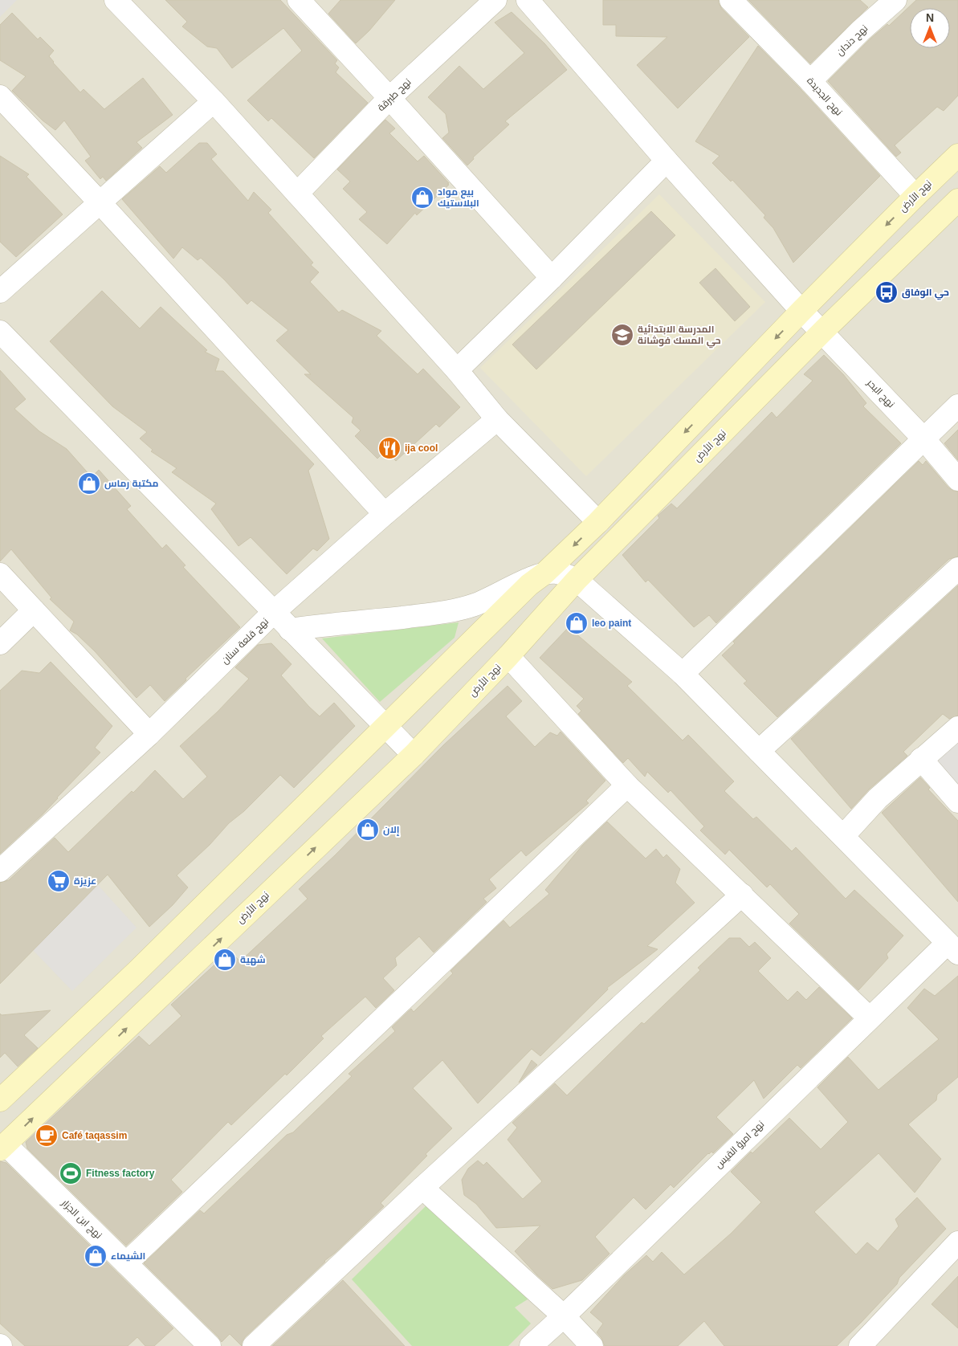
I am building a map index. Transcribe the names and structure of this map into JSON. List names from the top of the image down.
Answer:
{
  "streets": {
    "street": [
      "نهج دندان",
      "نهج طبرقة",
      "نهج الجديدة",
      "نهج الأرض",
      "نهج البحر",
      "نهج قلعة سنان",
      "نهج امرؤ القيس",
      "نهج ابن الجزار"
    ]
  },
  "crossings": [
    ["نهج دندان", "نهج الجديدة"],
    ["نهج الجديدة", "نهج الأرض"],
    ["نهج الأرض", "نهج البحر"],
    ["نهج الأرض", "نهج ابن الجزار"]
  ],
  "places": {
    "shop": [
      "بيع مواد البلاستيك",
      "مكتبة رماس",
      "leo paint",
      "إلان",
      "شهية",
      "الشيماء"
    ],
    "bus stop": ["حي الوفاق"],
    "school or university": ["المدرسة الابتدائية حي المسك فوشانة"],
    "restaurant": ["ija cool"],
    "supermarket": ["عزيزة"],
    "cafe": ["Café taqassim"],
    "sports": ["Fitness factory"]
  },
  "north": "top"
}
